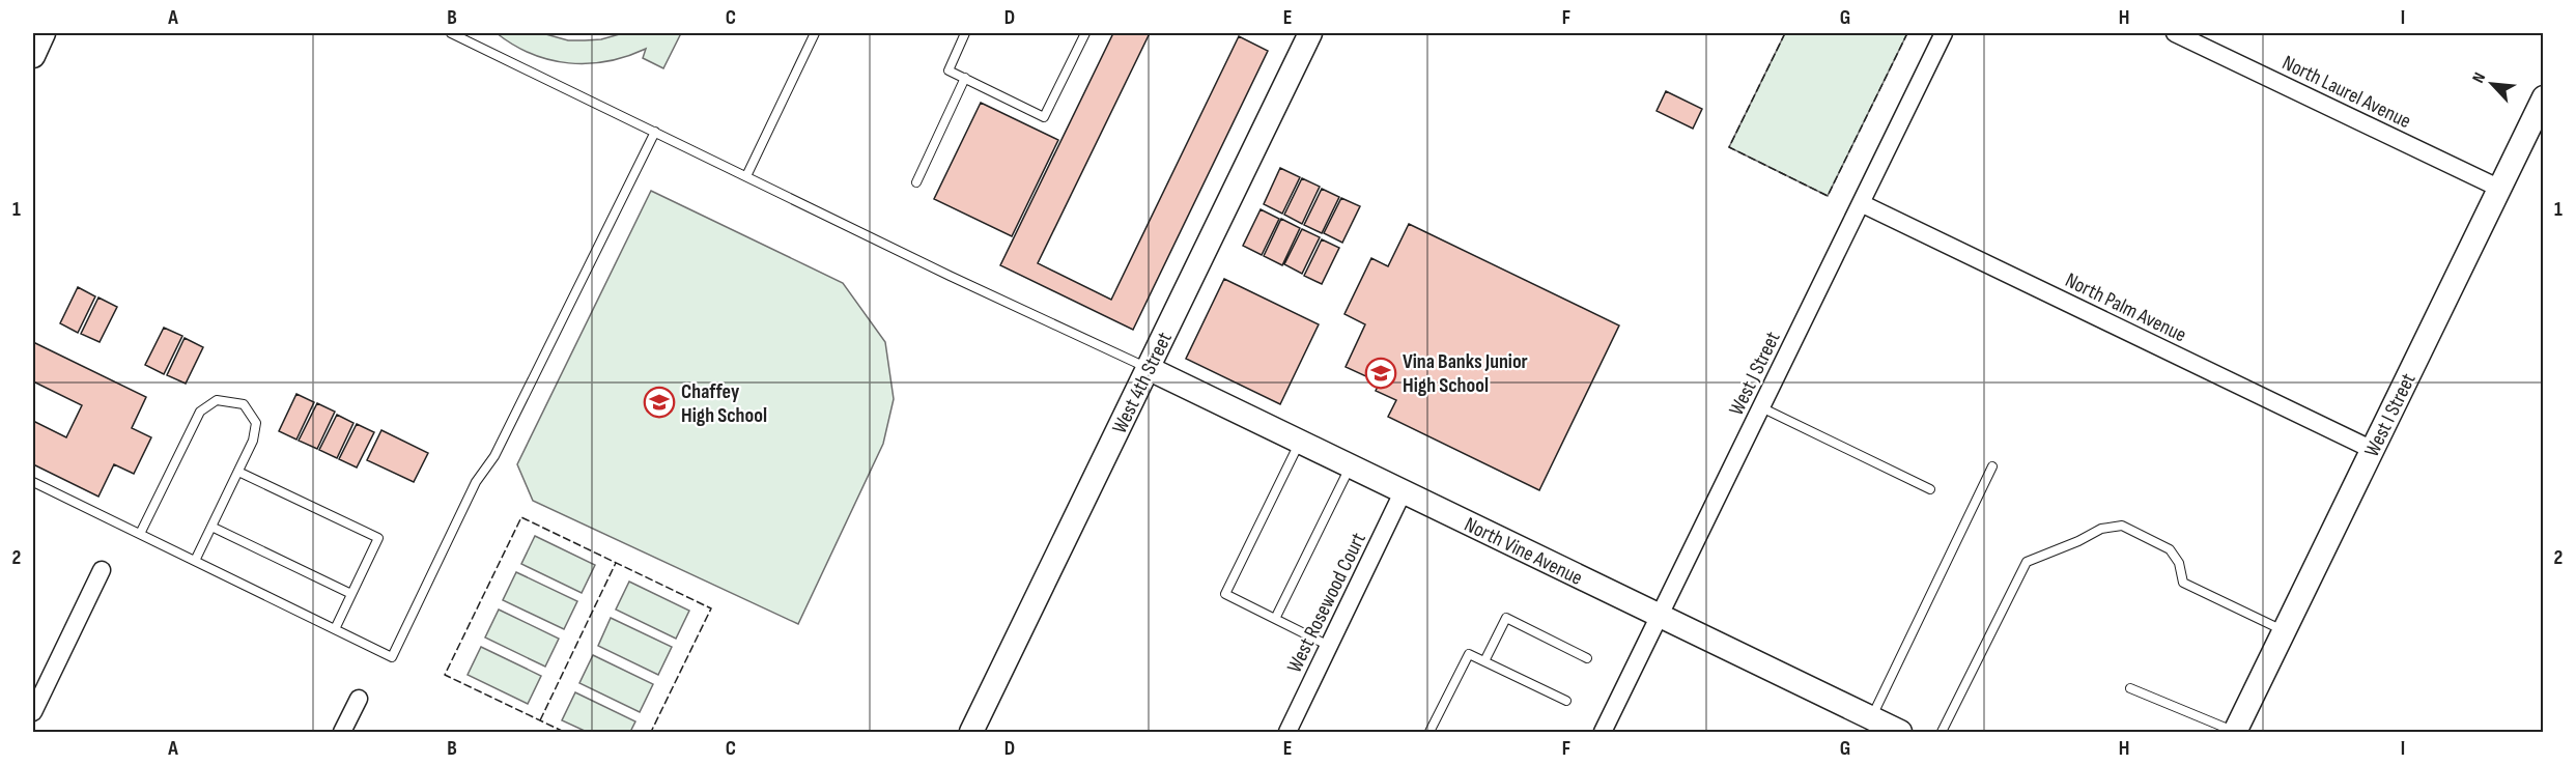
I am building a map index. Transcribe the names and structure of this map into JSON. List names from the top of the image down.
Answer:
{
  "streets": {
    "street": [
      "North Laurel Avenue",
      "North Palm Avenue",
      "West J Street",
      "West 4th Street",
      "West I Street",
      "North Vine Avenue",
      "West Rosewood Court"
    ]
  },
  "crossings": [
    ["North Laurel Avenue", "West I Street"],
    ["North Palm Avenue", "West J Street"],
    ["North Palm Avenue", "West I Street"],
    ["West J Street", "North Vine Avenue"],
    ["West 4th Street", "North Vine Avenue"],
    ["North Vine Avenue", "West Rosewood Court"]
  ],
  "places": {
    "school or university": ["Vina Banks Junior High School", "Chaffey High School"]
  },
  "north": "top left",
  "grid": {
    "columns": [
      "A",
      "B",
      "C",
      "D",
      "E",
      "F",
      "G",
      "H",
      "I"
    ],
    "rows": ["1", "2"]
  }
}
